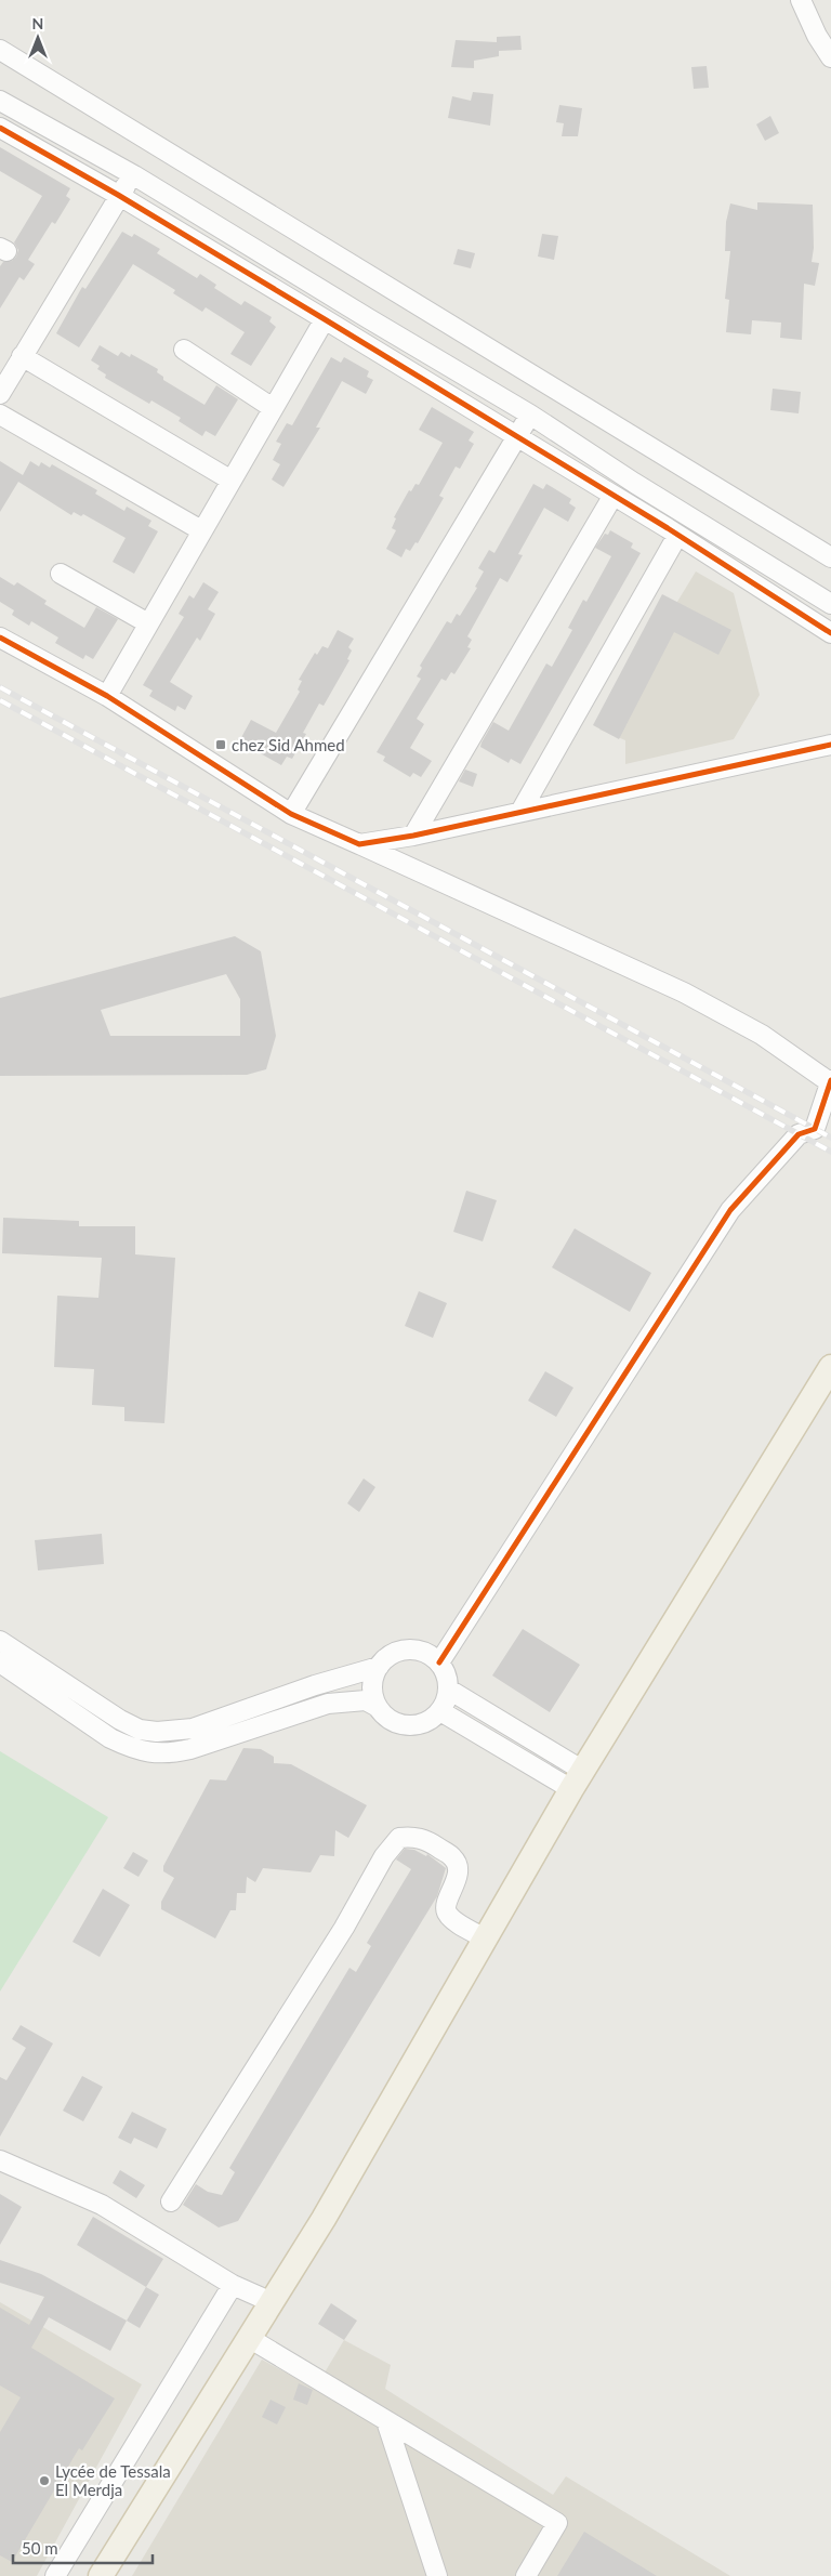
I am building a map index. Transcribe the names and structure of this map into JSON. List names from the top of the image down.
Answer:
{
  "places": {
    "transit": ["chez Sid Ahmed"],
    "other": ["Lycée de Tessala El Merdja"]
  },
  "scale_bar": "50 m",
  "north": "top"
}
